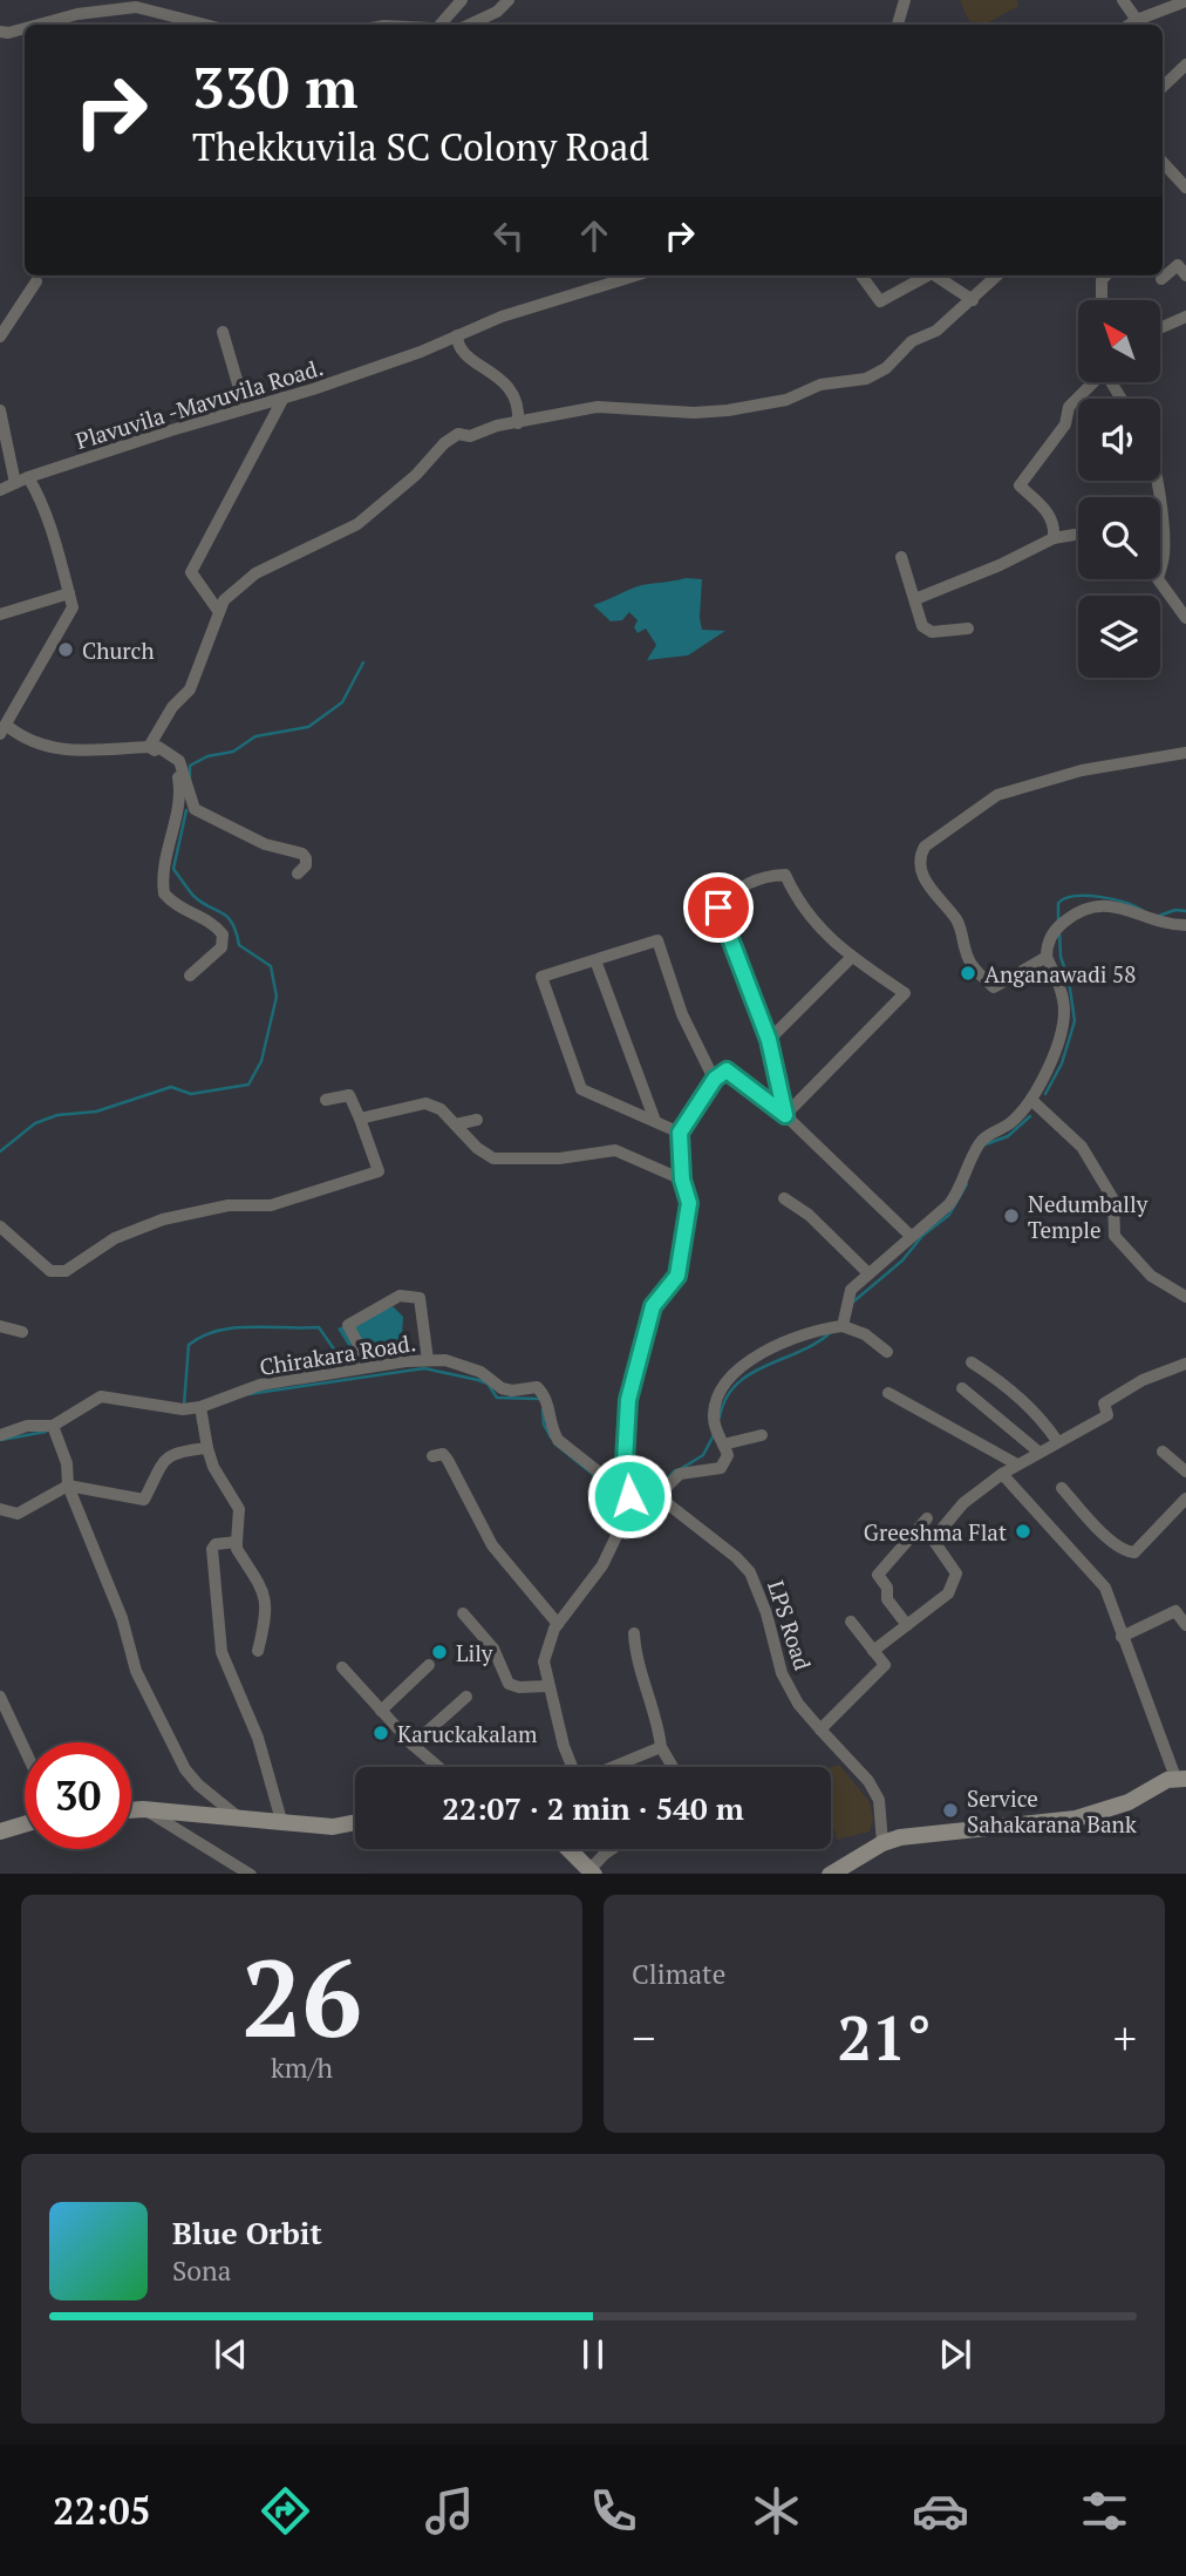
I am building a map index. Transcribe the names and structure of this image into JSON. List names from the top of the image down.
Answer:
{
  "streets": {
    "street": ["Plavuvila -Mavuvila Road.", "Chirakara Road.", "LPS Road"]
  },
  "places": [
    "Church",
    "Anganawadi 58",
    "Nedumbally Temple",
    "Greeshma Flat",
    "Lily",
    "Karuckakalam",
    "Service Sahakarana Bank"
  ],
  "north": "top left",
  "page": {
    "turn": ["330 m", "Thekkuvila SC Colony Road"],
    "limit": "30",
    "trip": "22:07 · 2 min · 540 m",
    "tile": [
      ["26", "km/h"],
      "Climate"
    ],
    "heat": ["−", "21°", "+"],
    "song": ["Blue Orbit", "Sona"],
    "tabs": "22:05"
  }
}
